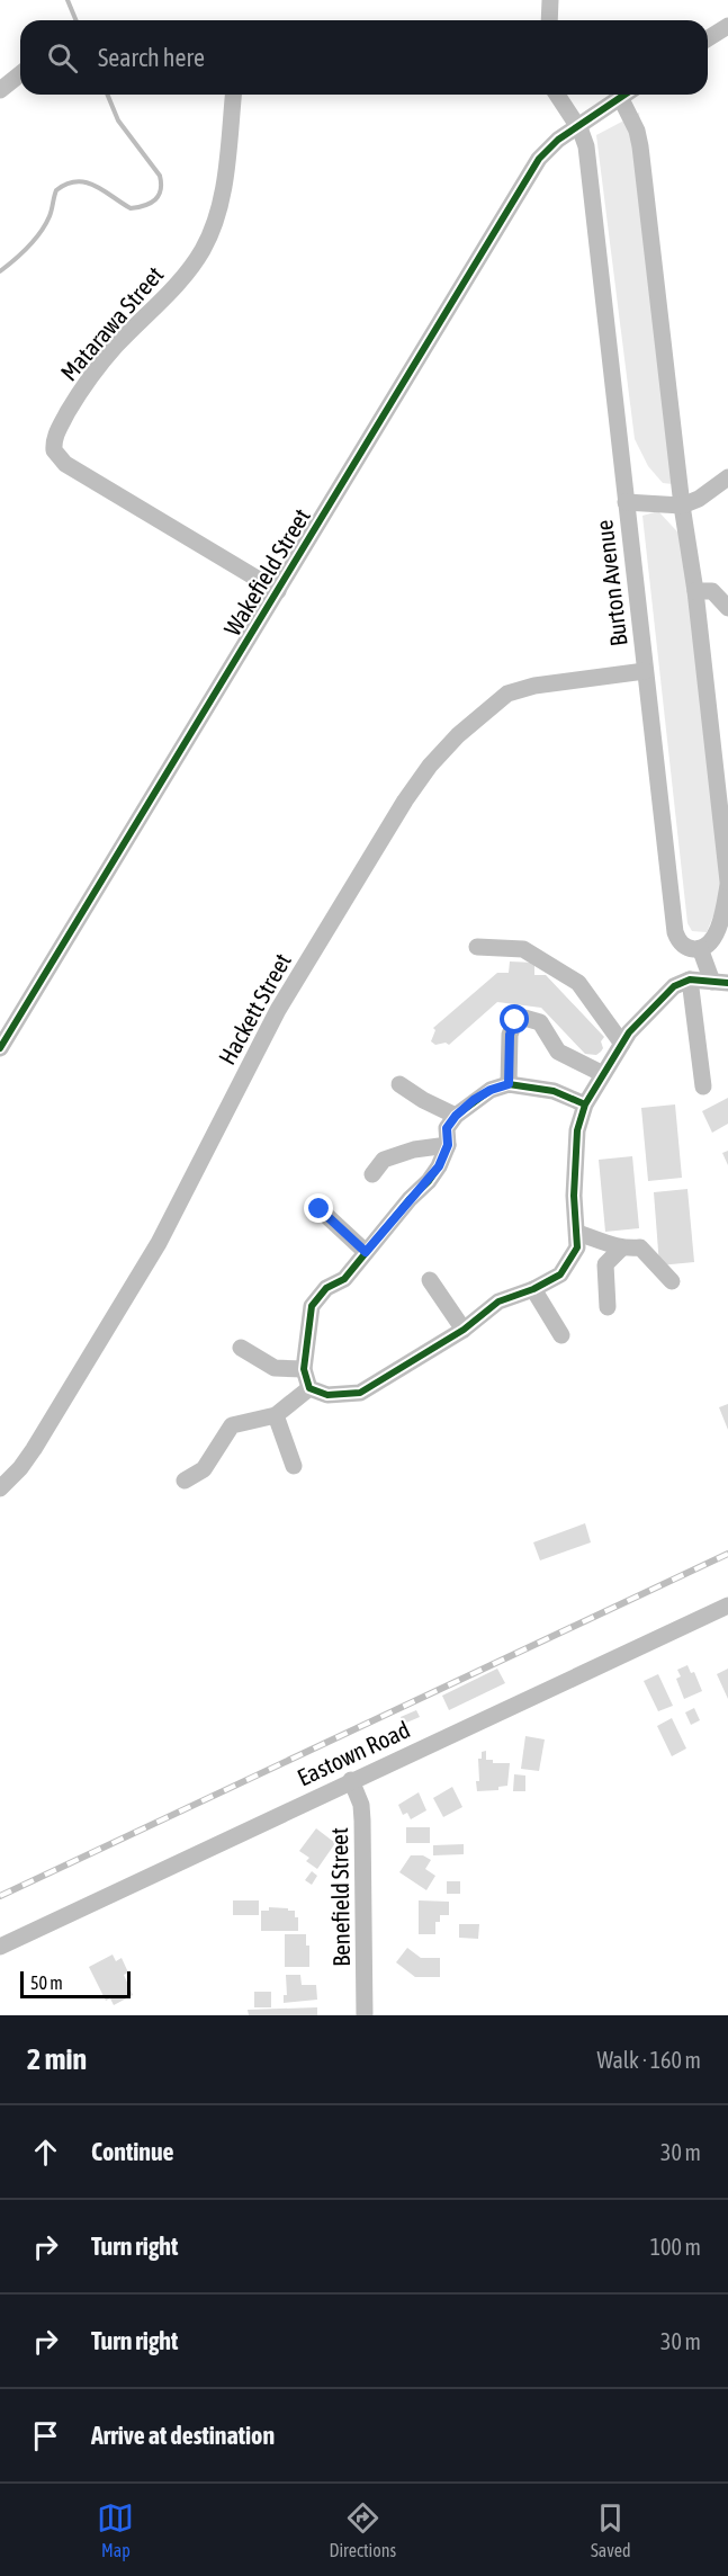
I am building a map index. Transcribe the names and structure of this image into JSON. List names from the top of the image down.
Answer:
{
  "streets": {
    "street": [
      "Matarawa Street",
      "Wakefield Street",
      "Burton Avenue",
      "Hackett Street",
      "Eastown Road",
      "Benefield Street"
    ]
  },
  "crossings": [
    ["Matarawa Street", "Wakefield Street"],
    ["Wakefield Street", "Burton Avenue"],
    ["Burton Avenue", "Hackett Street"],
    ["Eastown Road", "Benefield Street"]
  ],
  "scale_bar": "50 m",
  "page": {
    "search": "Search here",
    "scale": "50 m",
    "heading": ["2 min", "Walk · 160 m"],
    "list": [
      ["Continue", "30 m"],
      ["Turn right", "100 m"],
      ["Turn right", "30 m"],
      "Arrive at destination"
    ],
    "nav": ["Map", "Directions", "Saved"]
  }
}
